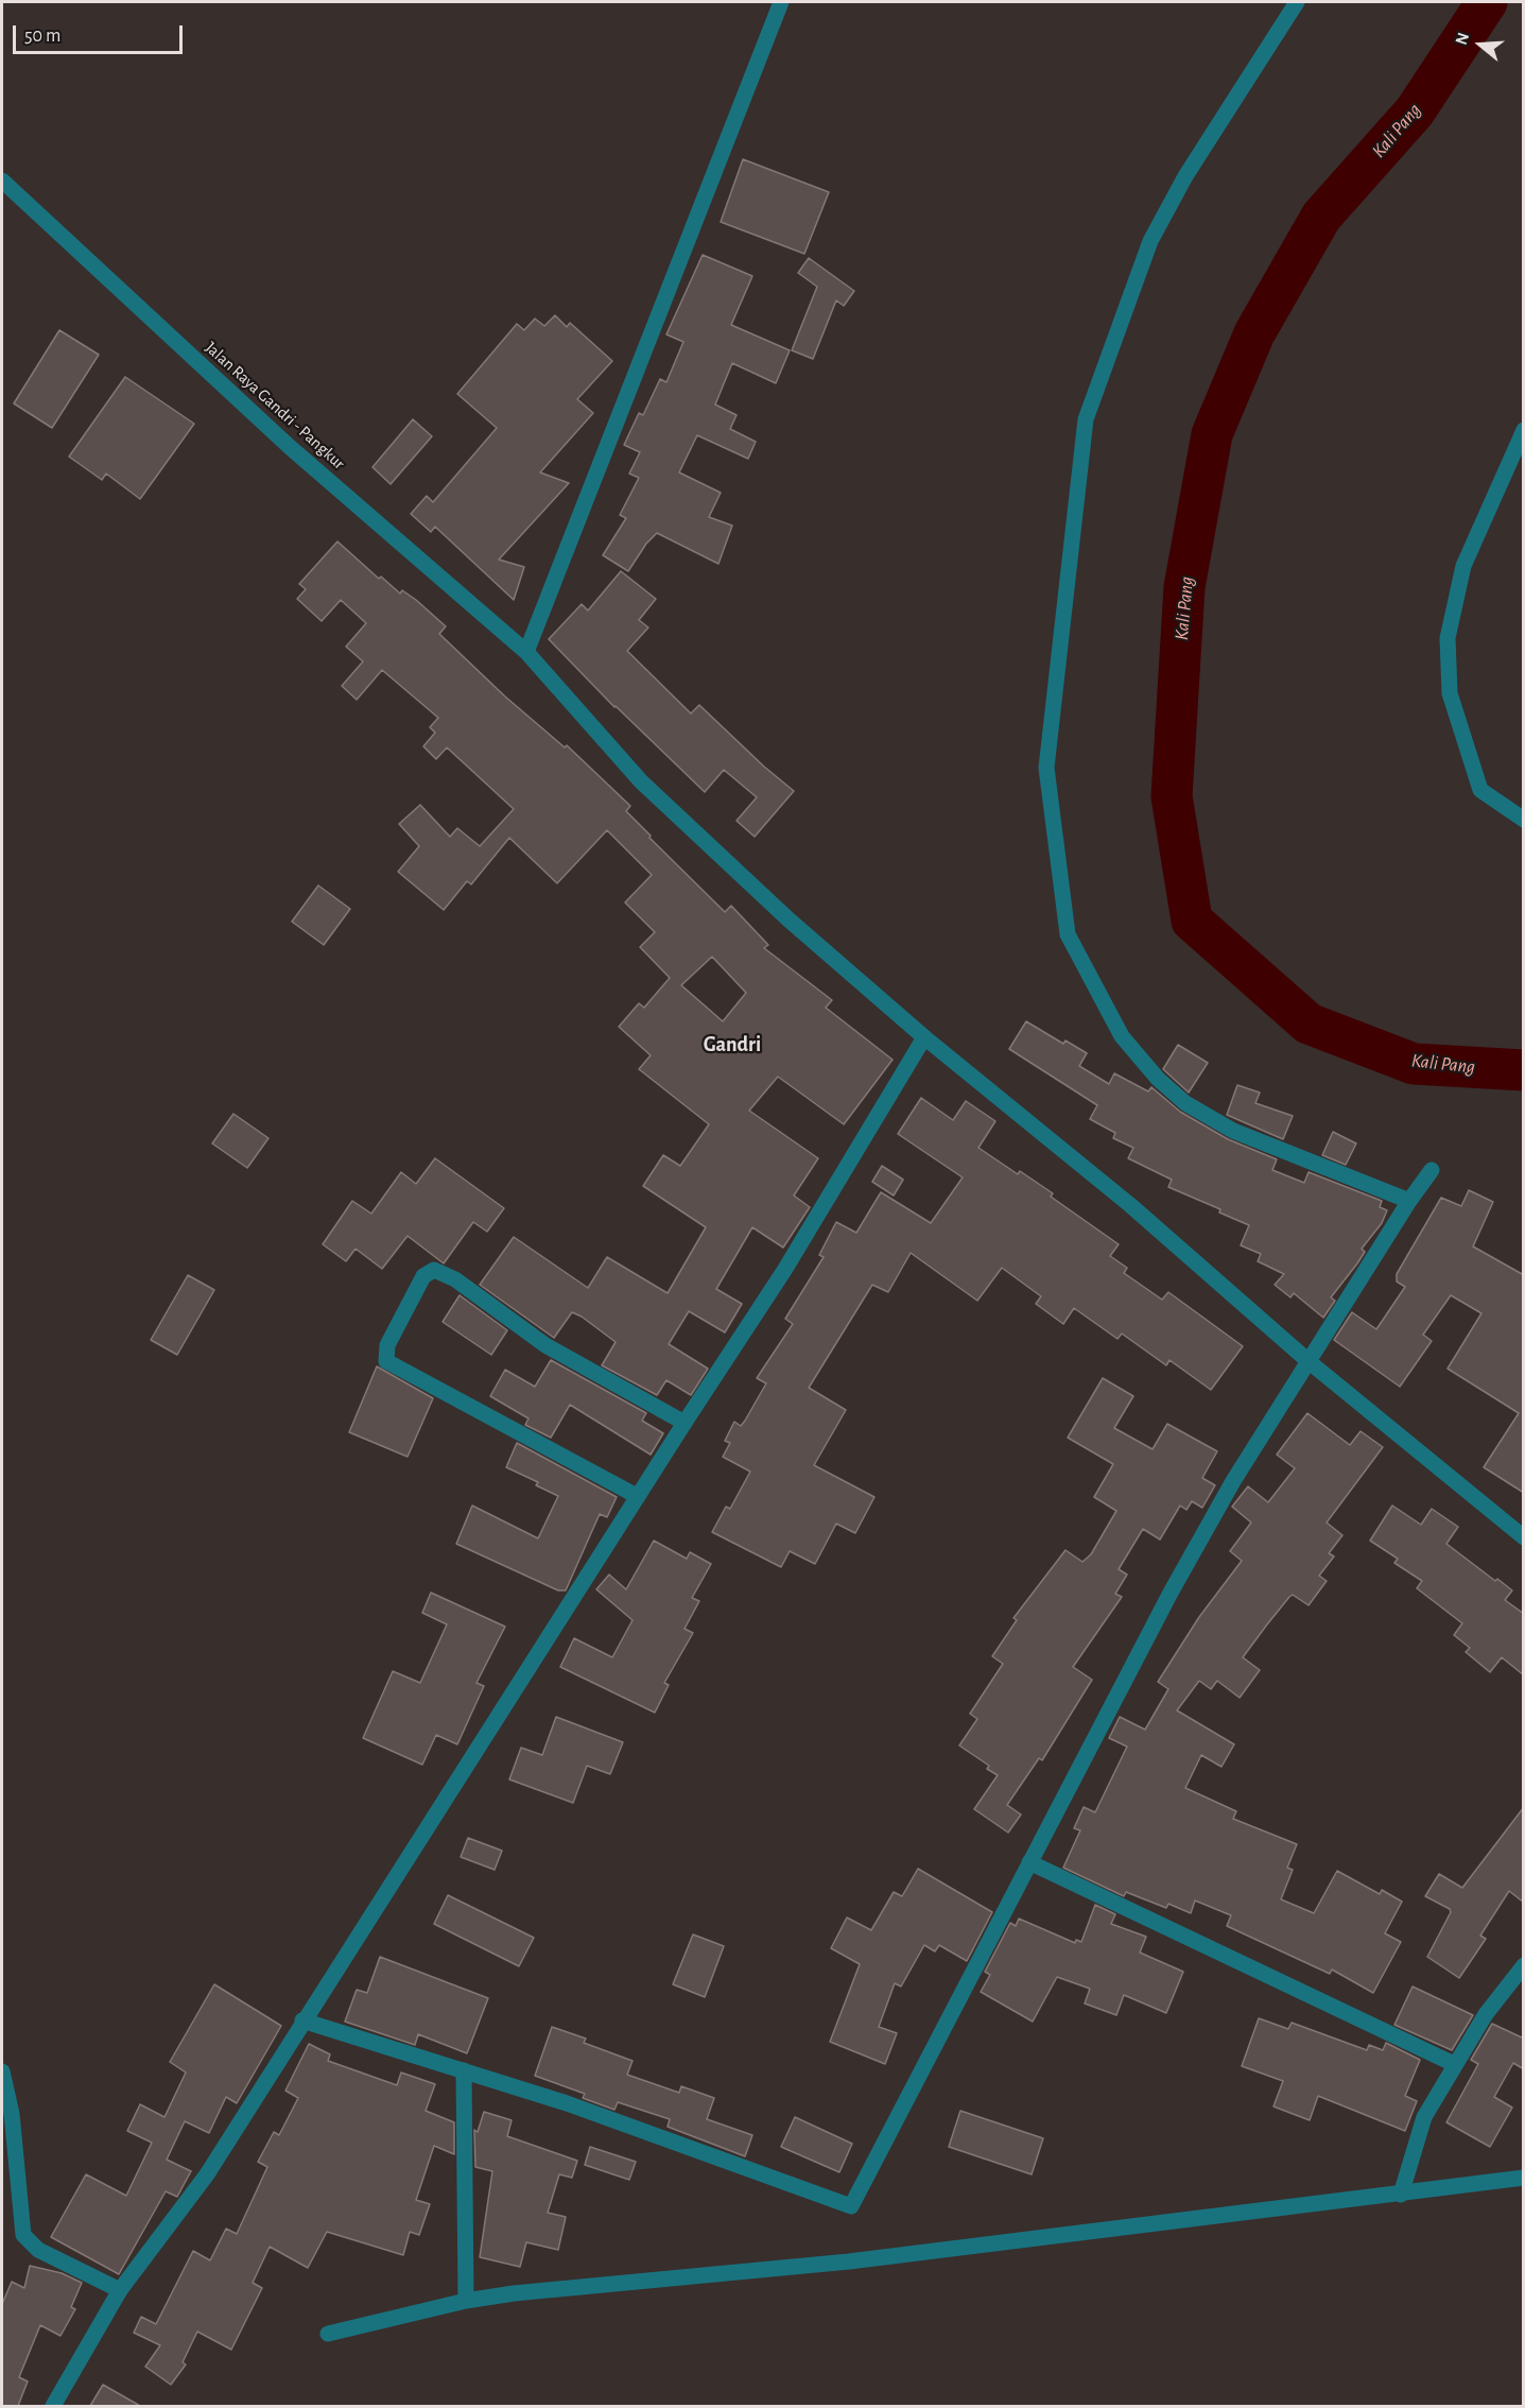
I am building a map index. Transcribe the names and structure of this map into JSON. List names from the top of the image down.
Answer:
{
  "streets": {
    "street": ["Jalan Raya Gandri - Pangkur"]
  },
  "districts": ["Gandri"],
  "water": ["Kali Pang"],
  "scale_bar": "50 m",
  "north": "left"
}
